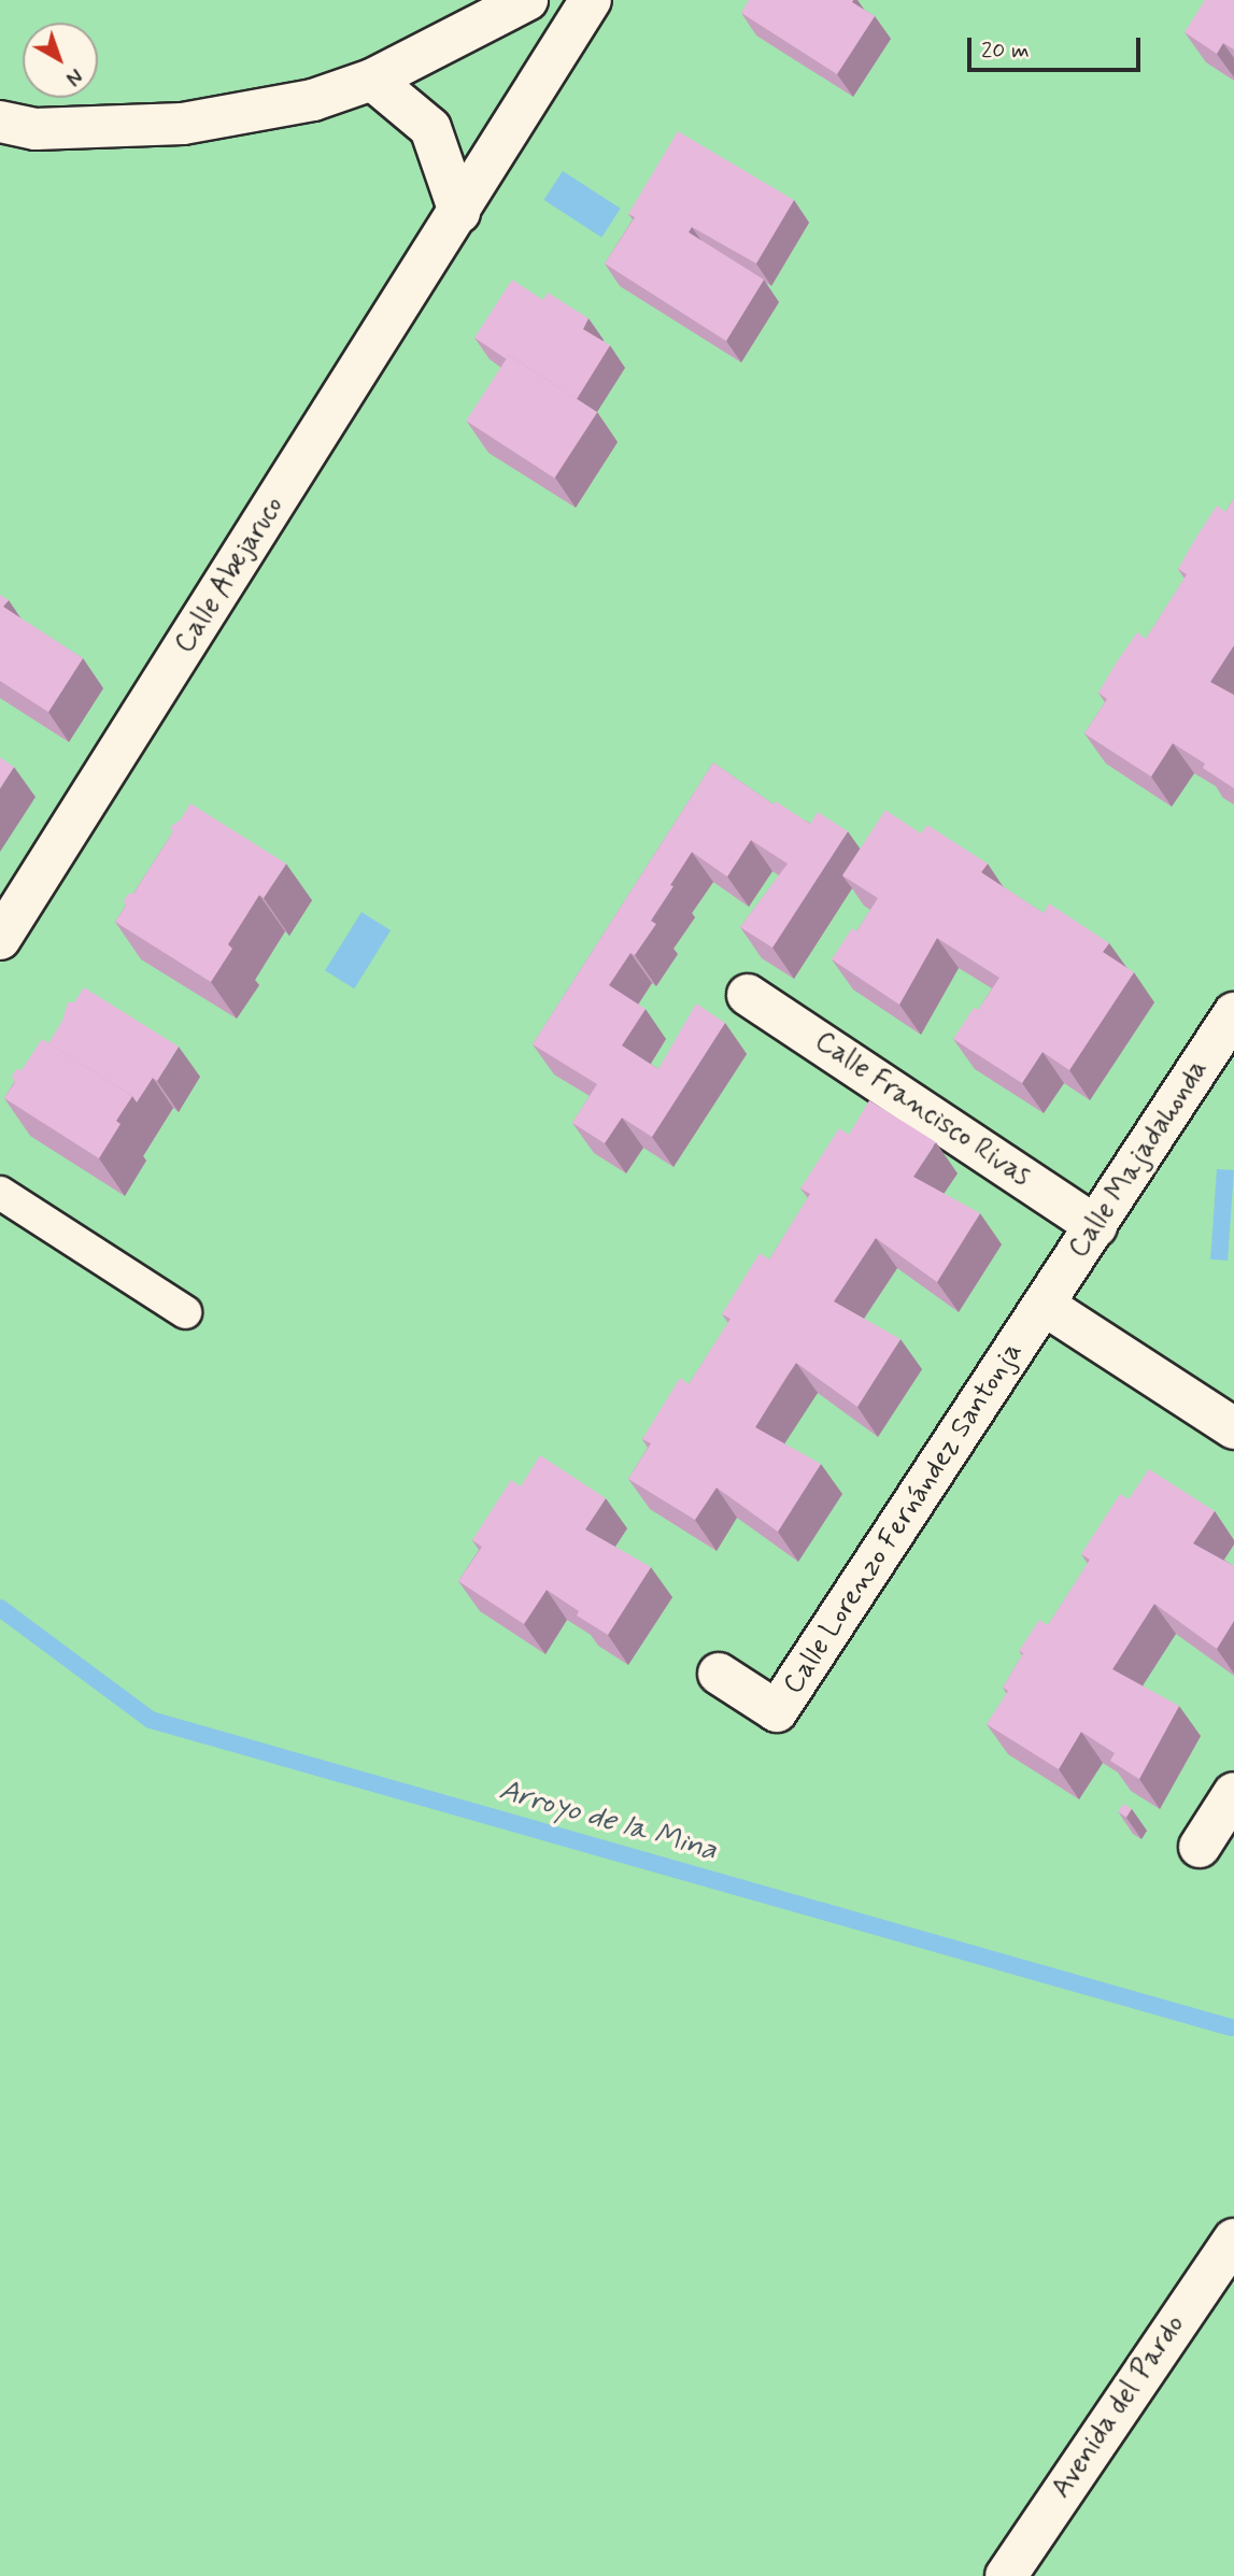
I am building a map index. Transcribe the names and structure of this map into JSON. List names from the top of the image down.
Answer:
{
  "streets": {
    "street": [
      "Calle Abejaruco",
      "Calle Francisco Rivas",
      "Calle Majadahonda",
      "Calle Lorenzo Fernández Santonja",
      "Avenida del Pardo"
    ]
  },
  "crossings": [
    ["Calle Francisco Rivas", "Calle Majadahonda"],
    ["Calle Majadahonda", "Calle Lorenzo Fernández Santonja"]
  ],
  "water": ["Arroyo de la Mina"],
  "scale_bar": "20 m",
  "north": "bottom right"
}
